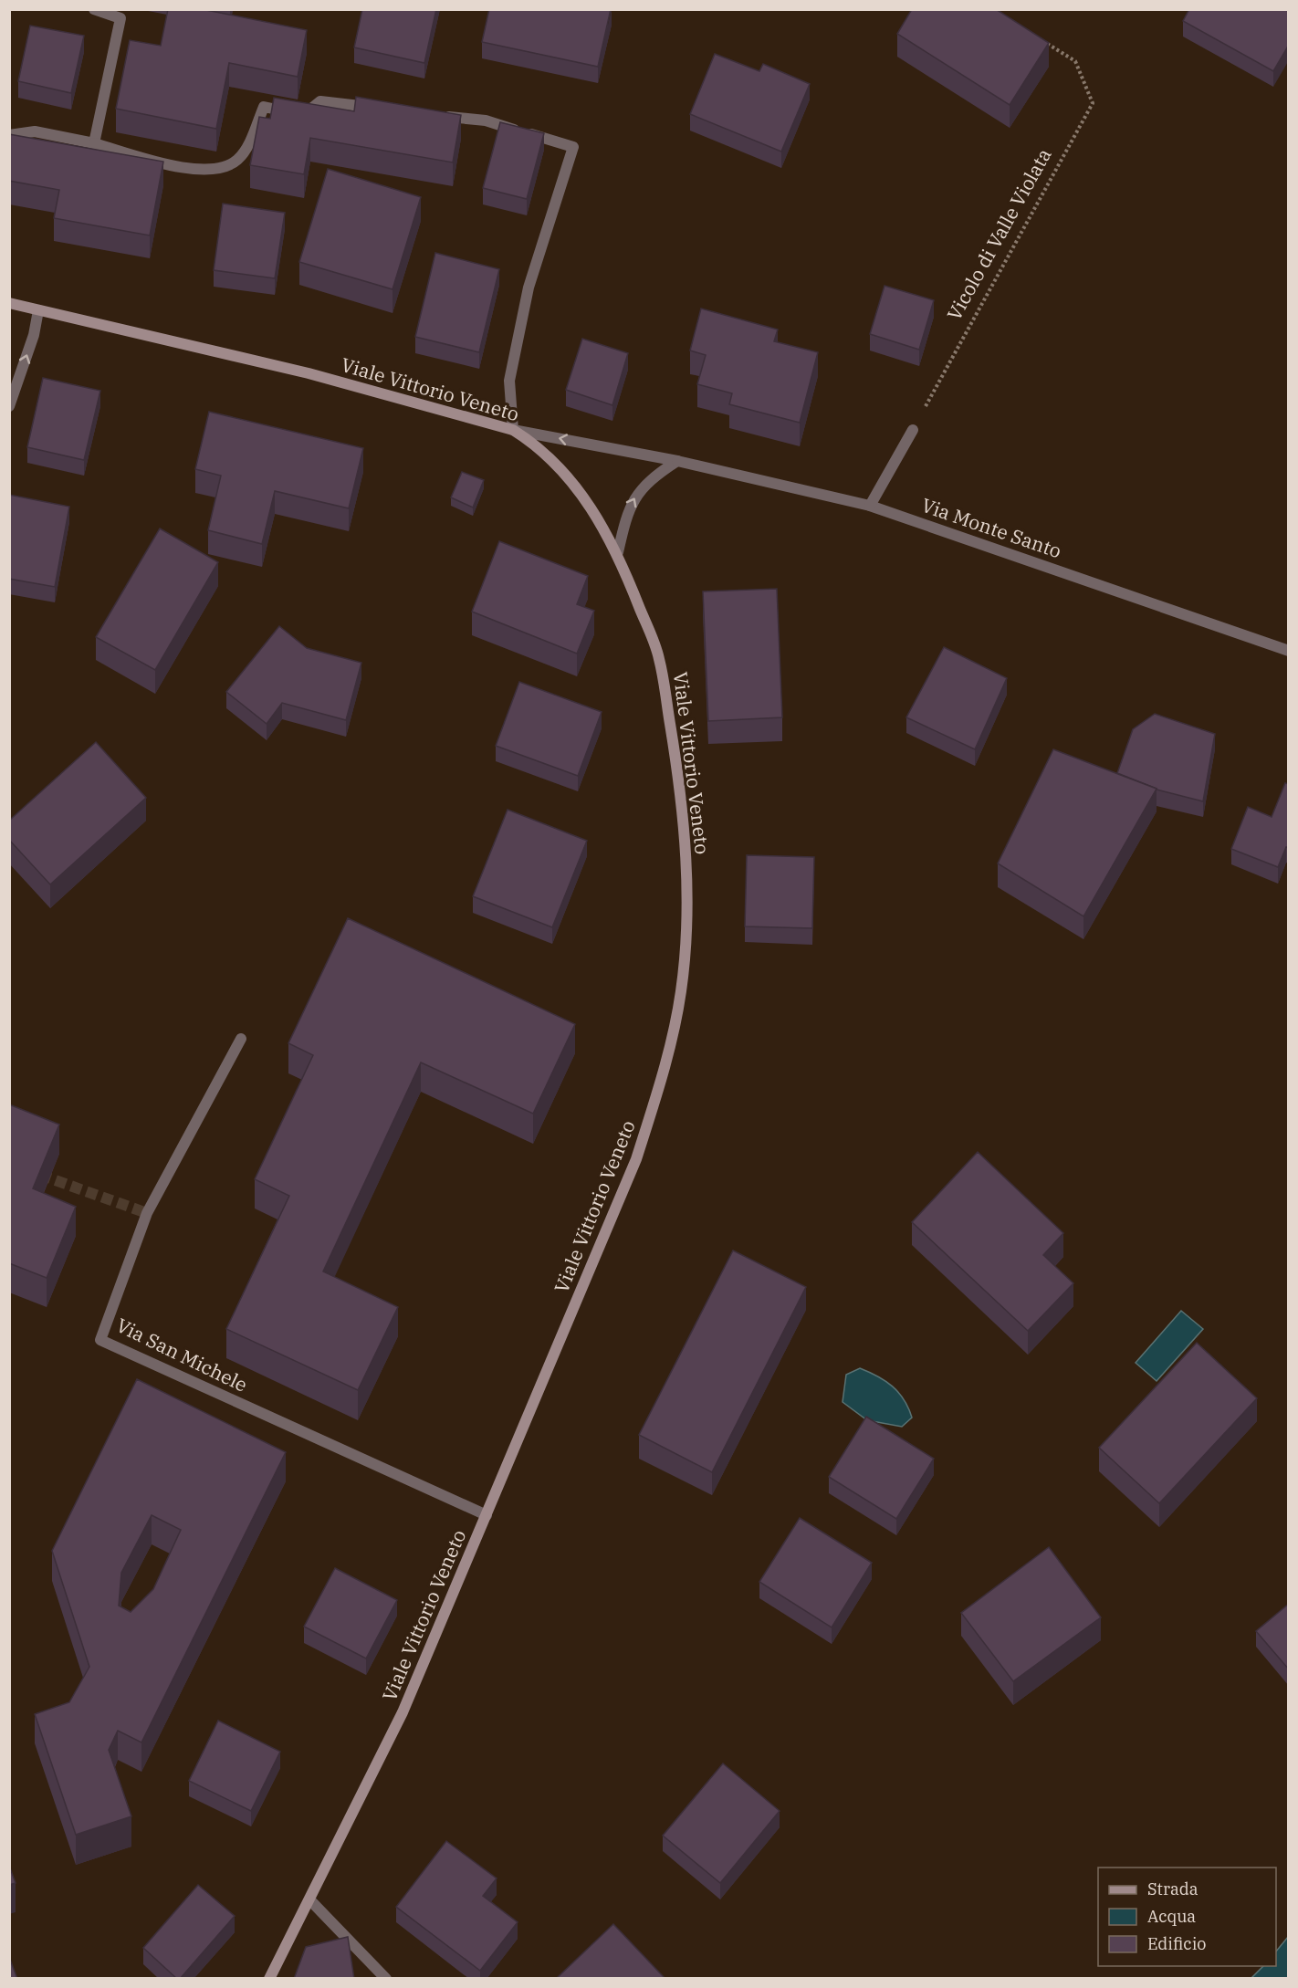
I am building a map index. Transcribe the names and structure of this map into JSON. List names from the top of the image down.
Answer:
{
  "streets": {
    "main road": ["Viale Vittorio Veneto"],
    "street": ["Via Monte Santo", "Via San Michele"],
    "path": ["Vicolo di Valle Violata"]
  },
  "crossings": [
    ["Viale Vittorio Veneto", "Via Monte Santo"],
    ["Viale Vittorio Veneto", "Via San Michele"]
  ],
  "legend": ["Strada", "Acqua", "Edificio"]
}
